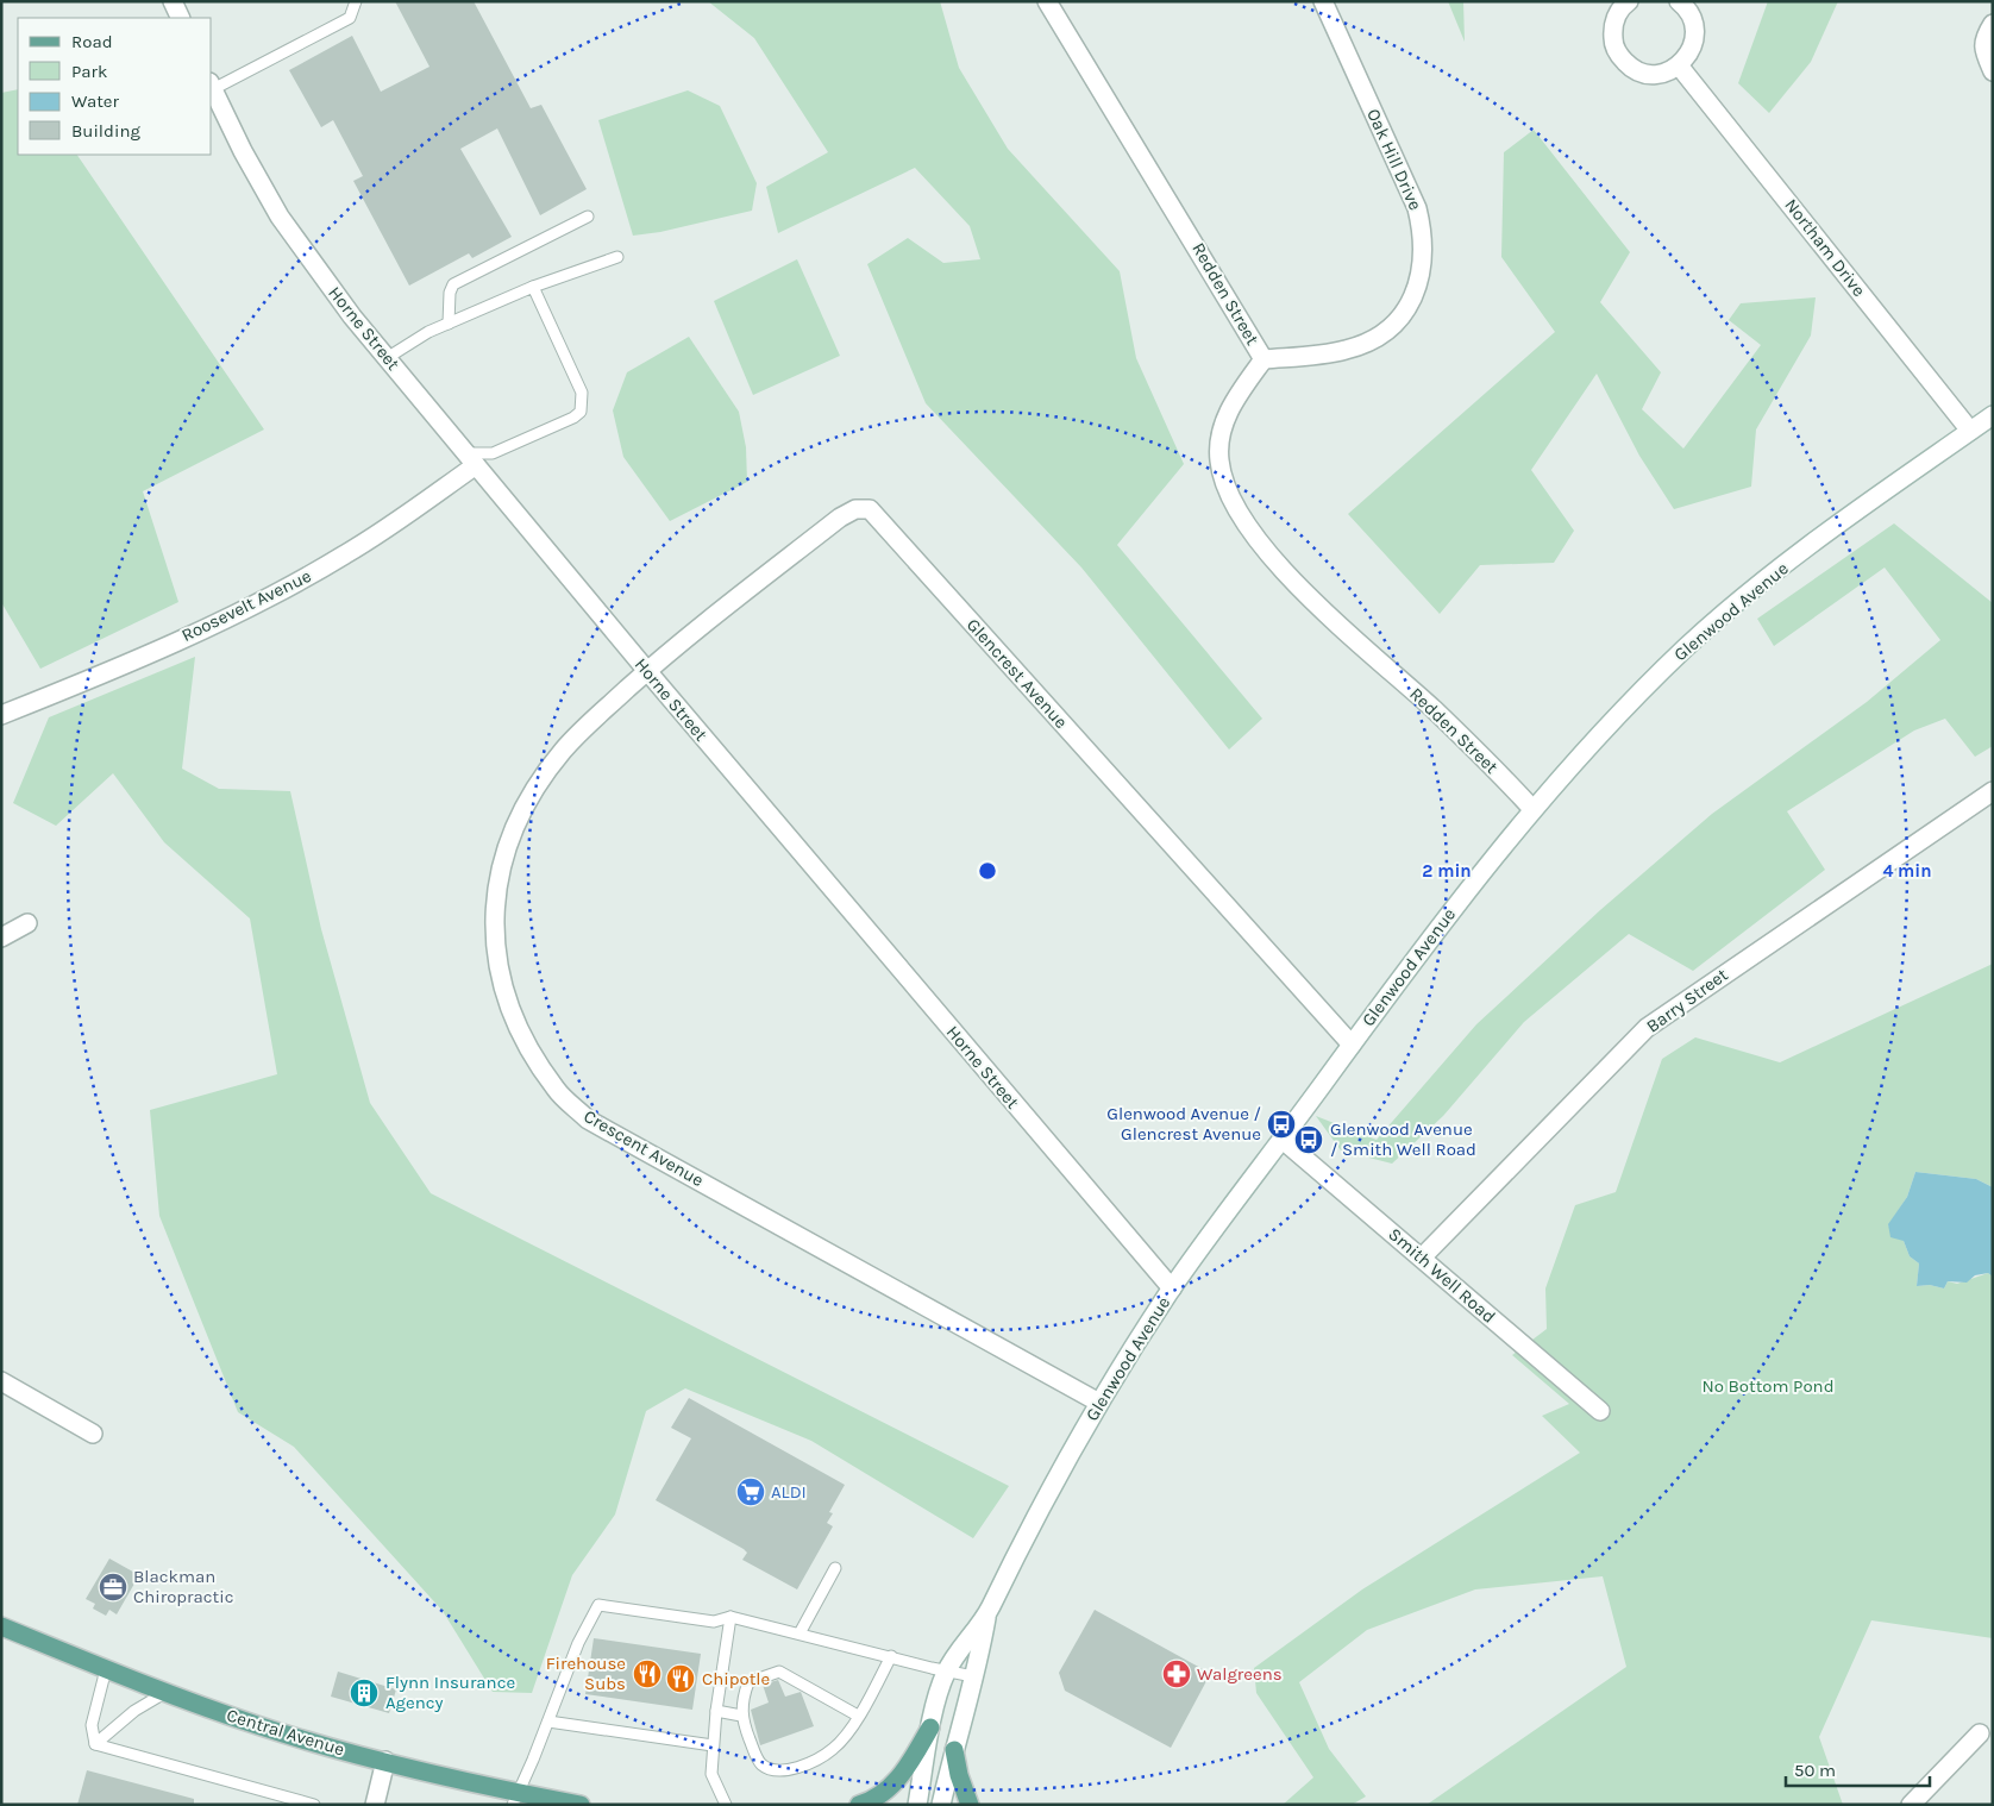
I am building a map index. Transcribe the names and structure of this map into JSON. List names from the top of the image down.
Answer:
{
  "streets": {
    "main road": ["Central Avenue"],
    "street": [
      "Oak Hill Drive",
      "Northam Drive",
      "Redden Street",
      "Horne Street",
      "Roosevelt Avenue",
      "Glenwood Avenue",
      "Glencrest Avenue",
      "Barry Street",
      "Crescent Avenue",
      "Smith Well Road"
    ]
  },
  "crossings": [
    ["Oak Hill Drive", "Redden Street"],
    ["Northam Drive", "Glenwood Avenue"],
    ["Redden Street", "Glenwood Avenue"],
    ["Horne Street", "Roosevelt Avenue"],
    ["Horne Street", "Glenwood Avenue"],
    ["Horne Street", "Glencrest Avenue"],
    ["Horne Street", "Crescent Avenue"],
    ["Glenwood Avenue", "Glencrest Avenue"],
    ["Glenwood Avenue", "Crescent Avenue"],
    ["Glenwood Avenue", "Smith Well Road"],
    ["Glencrest Avenue", "Crescent Avenue"],
    ["Barry Street", "Smith Well Road"]
  ],
  "parks": ["No Bottom Pond"],
  "places": {
    "bus stop": ["Glenwood Avenue / Glencrest Avenue", "Glenwood Avenue / Smith Well Road"],
    "supermarket": ["ALDI"],
    "office": ["Blackman Chiropractic"],
    "restaurant": ["Firehouse Subs", "Chipotle"],
    "pharmacy": ["Walgreens"],
    "building": ["Flynn Insurance Agency"]
  },
  "legend": [
    "Road",
    "Park",
    "Water",
    "Building"
  ],
  "scale_bar": "50 m",
  "rings": ["2 min", "4 min"]
}
